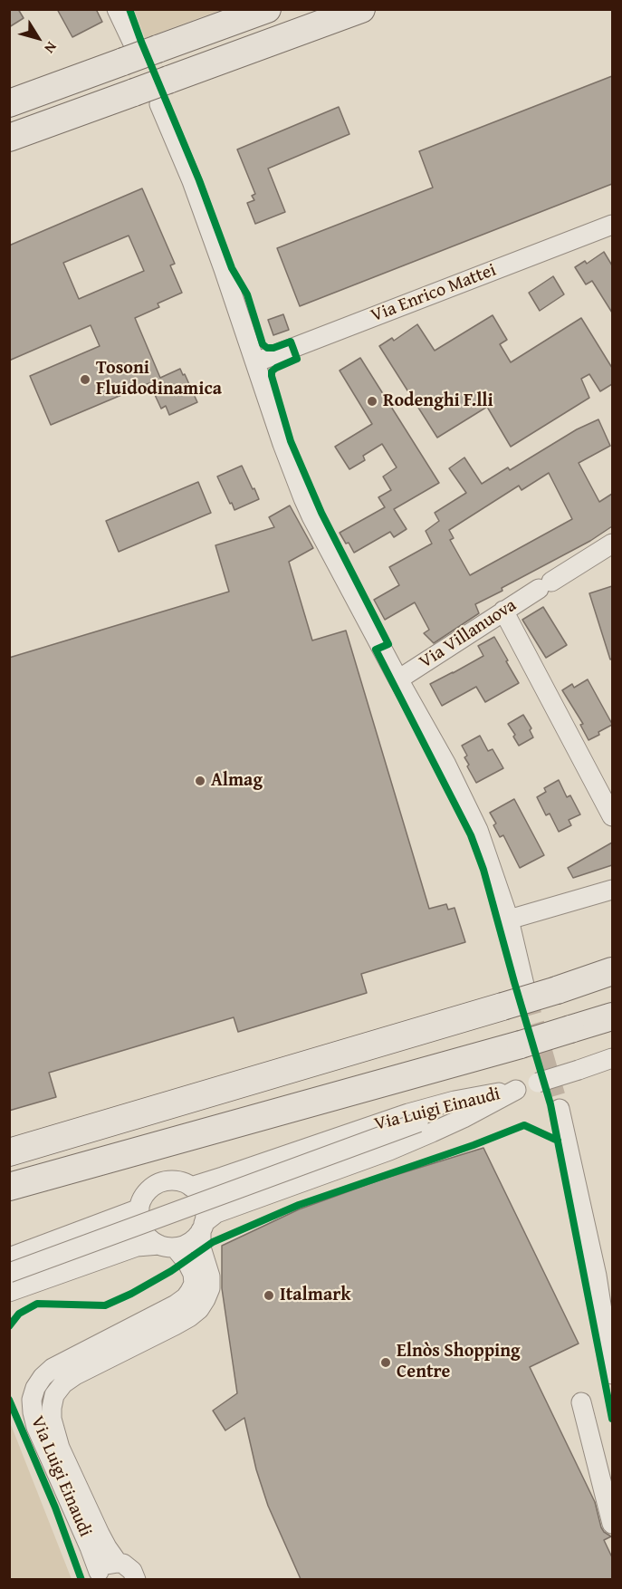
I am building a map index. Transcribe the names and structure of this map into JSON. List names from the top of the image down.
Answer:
{
  "streets": {
    "street": ["Via Enrico Mattei", "Via Villanuova", "Via Luigi Einaudi"]
  },
  "places": [
    "Tosoni Fluidodinamica",
    "Rodenghi F.lli",
    "Almag",
    "Italmark",
    "Elnòs Shopping Centre"
  ],
  "north": "bottom right"
}
